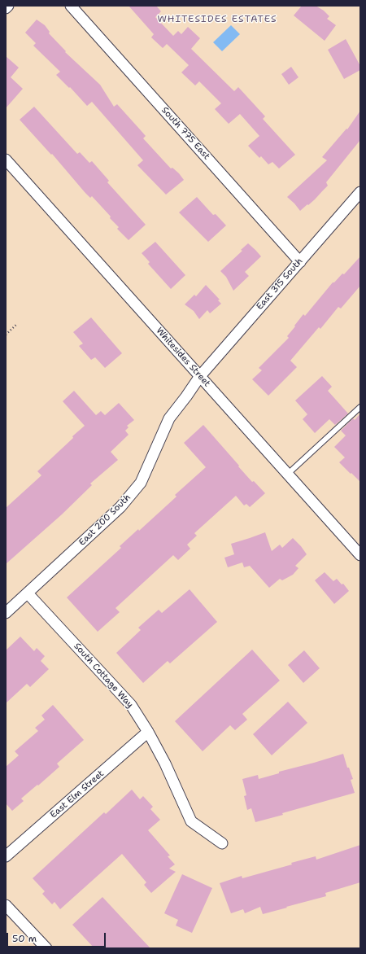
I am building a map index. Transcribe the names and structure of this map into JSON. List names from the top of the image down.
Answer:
{
  "streets": {
    "street": [
      "South 775 East",
      "East 315 South",
      "Whitesides Street",
      "East 200 South",
      "South Cottage Way",
      "East Elm Street"
    ]
  },
  "crossings": [
    ["South 775 East", "East 315 South"],
    ["East 315 South", "Whitesides Street"],
    ["East 315 South", "East 200 South"],
    ["Whitesides Street", "East 200 South"],
    ["East 200 South", "South Cottage Way"],
    ["South Cottage Way", "East Elm Street"]
  ],
  "districts": ["WHITESIDES ESTATES"],
  "scale_bar": "50 m"
}
